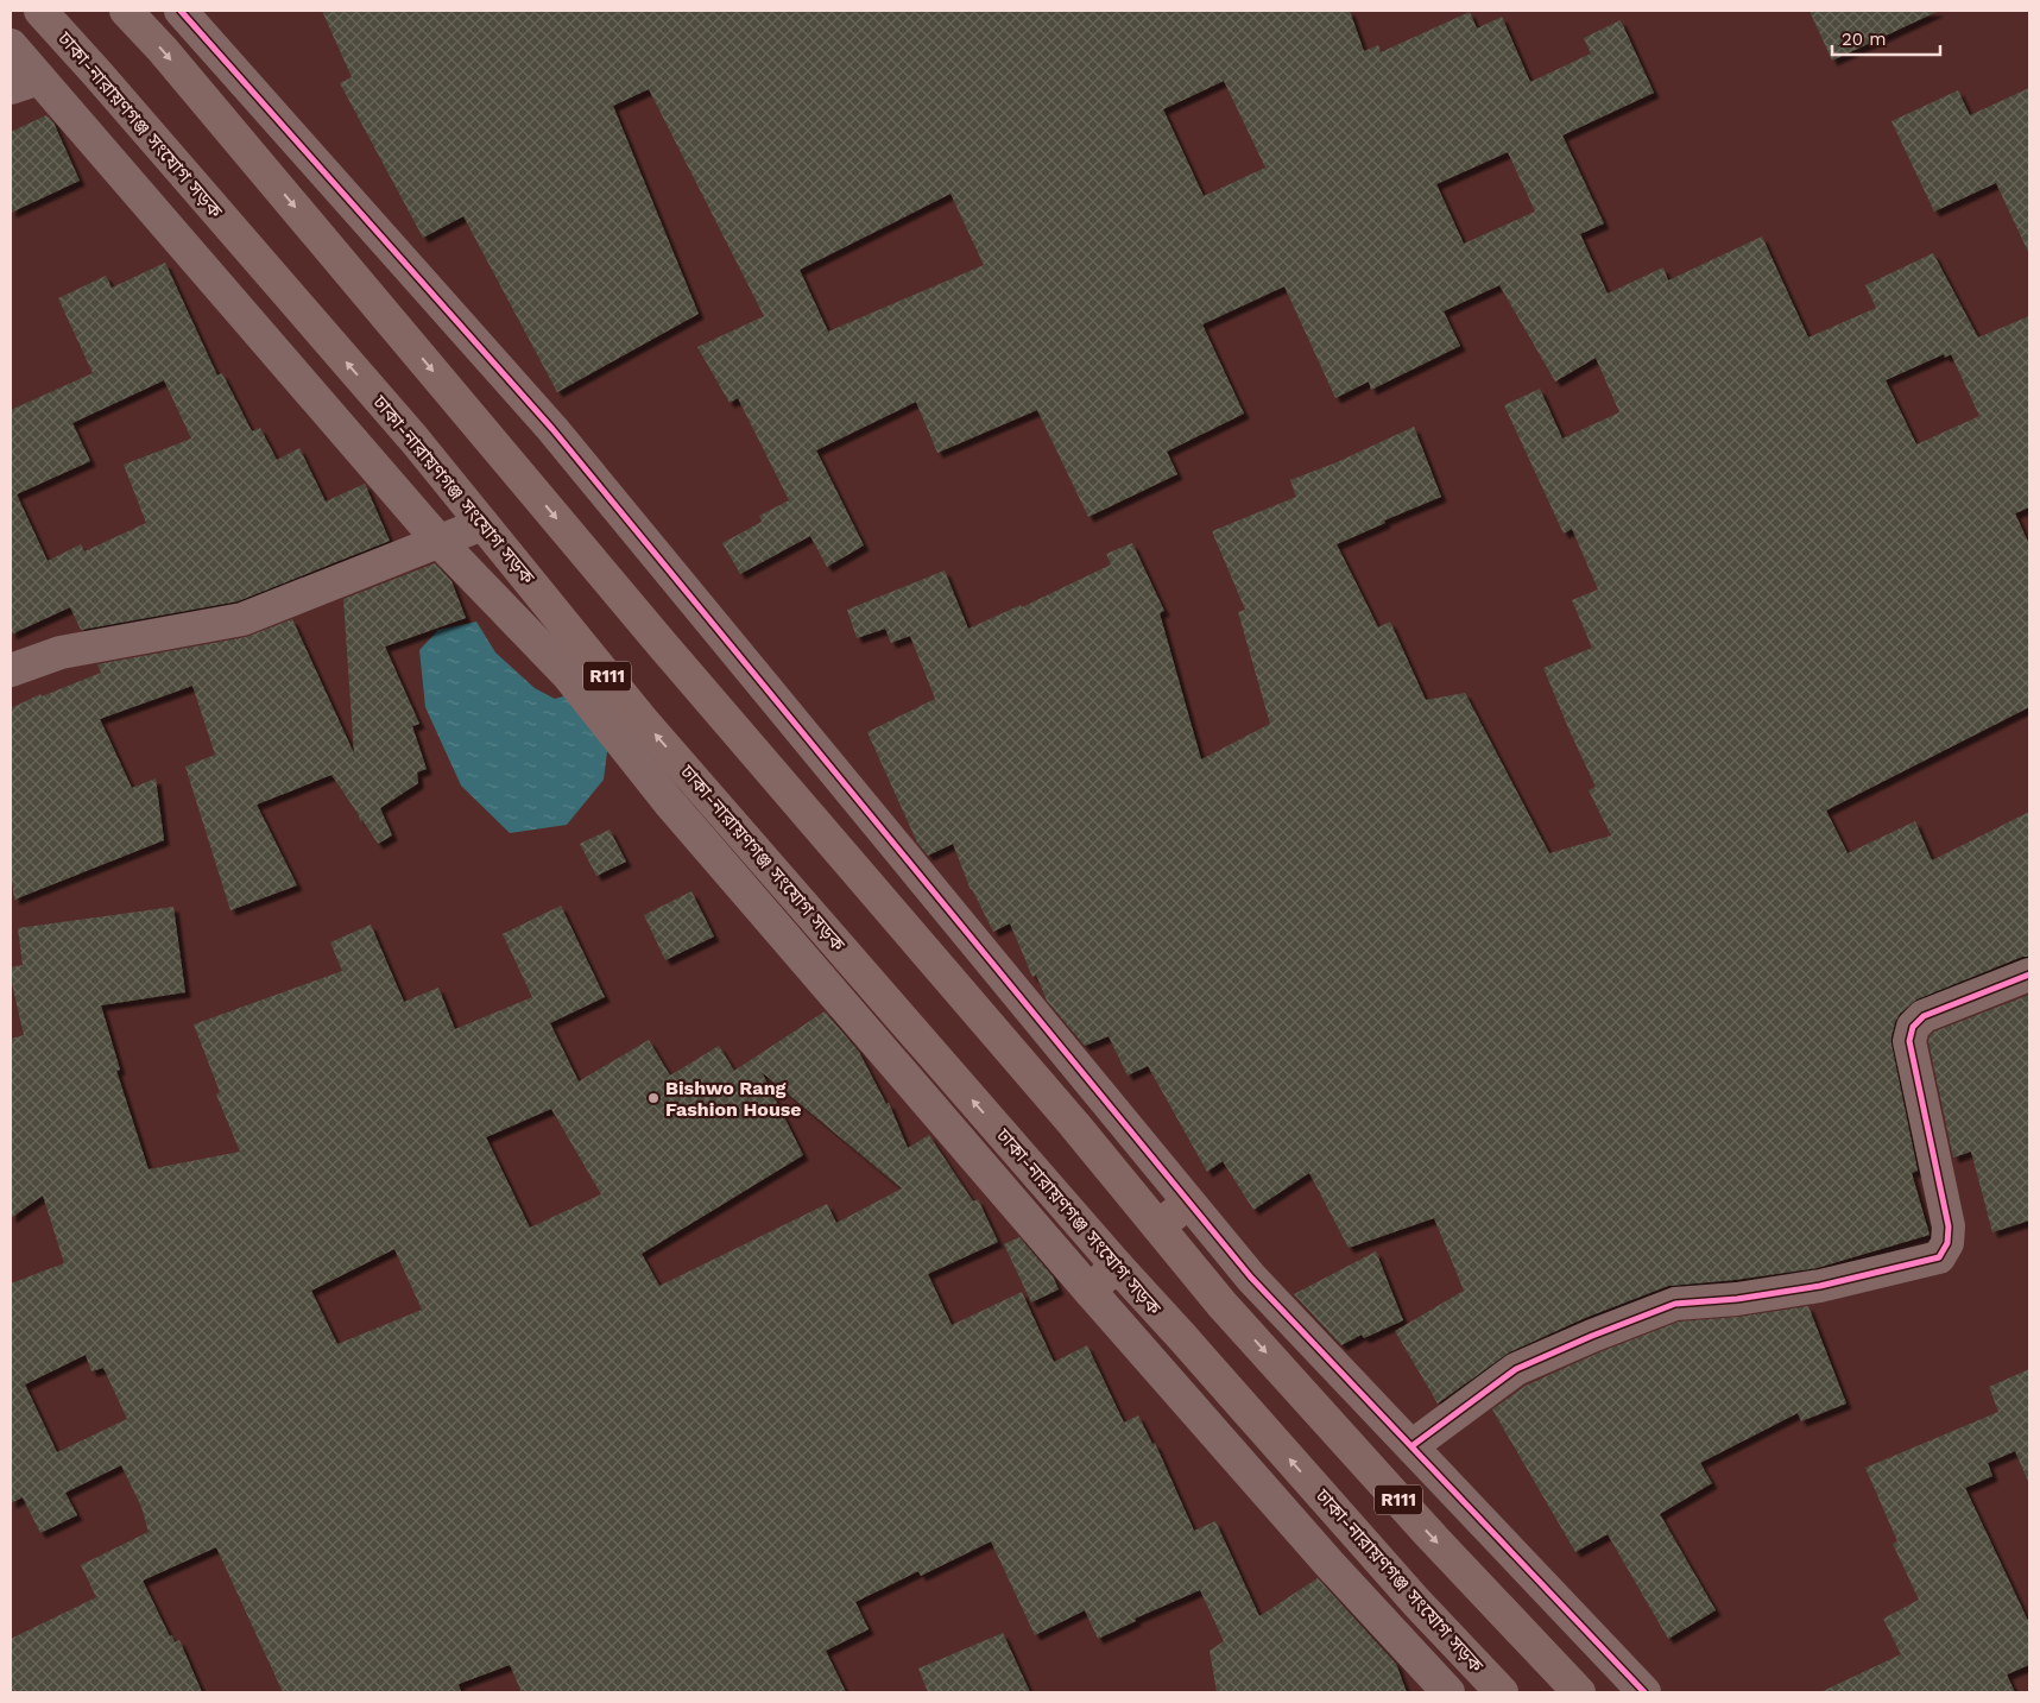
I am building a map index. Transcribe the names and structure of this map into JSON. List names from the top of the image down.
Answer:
{
  "streets": {
    "main road": ["ঢাকা-নারায়ণগঞ্জ সংযোগ সড়ক", "R111"]
  },
  "places": ["Bishwo Rang Fashion House"],
  "scale_bar": "20 m"
}
